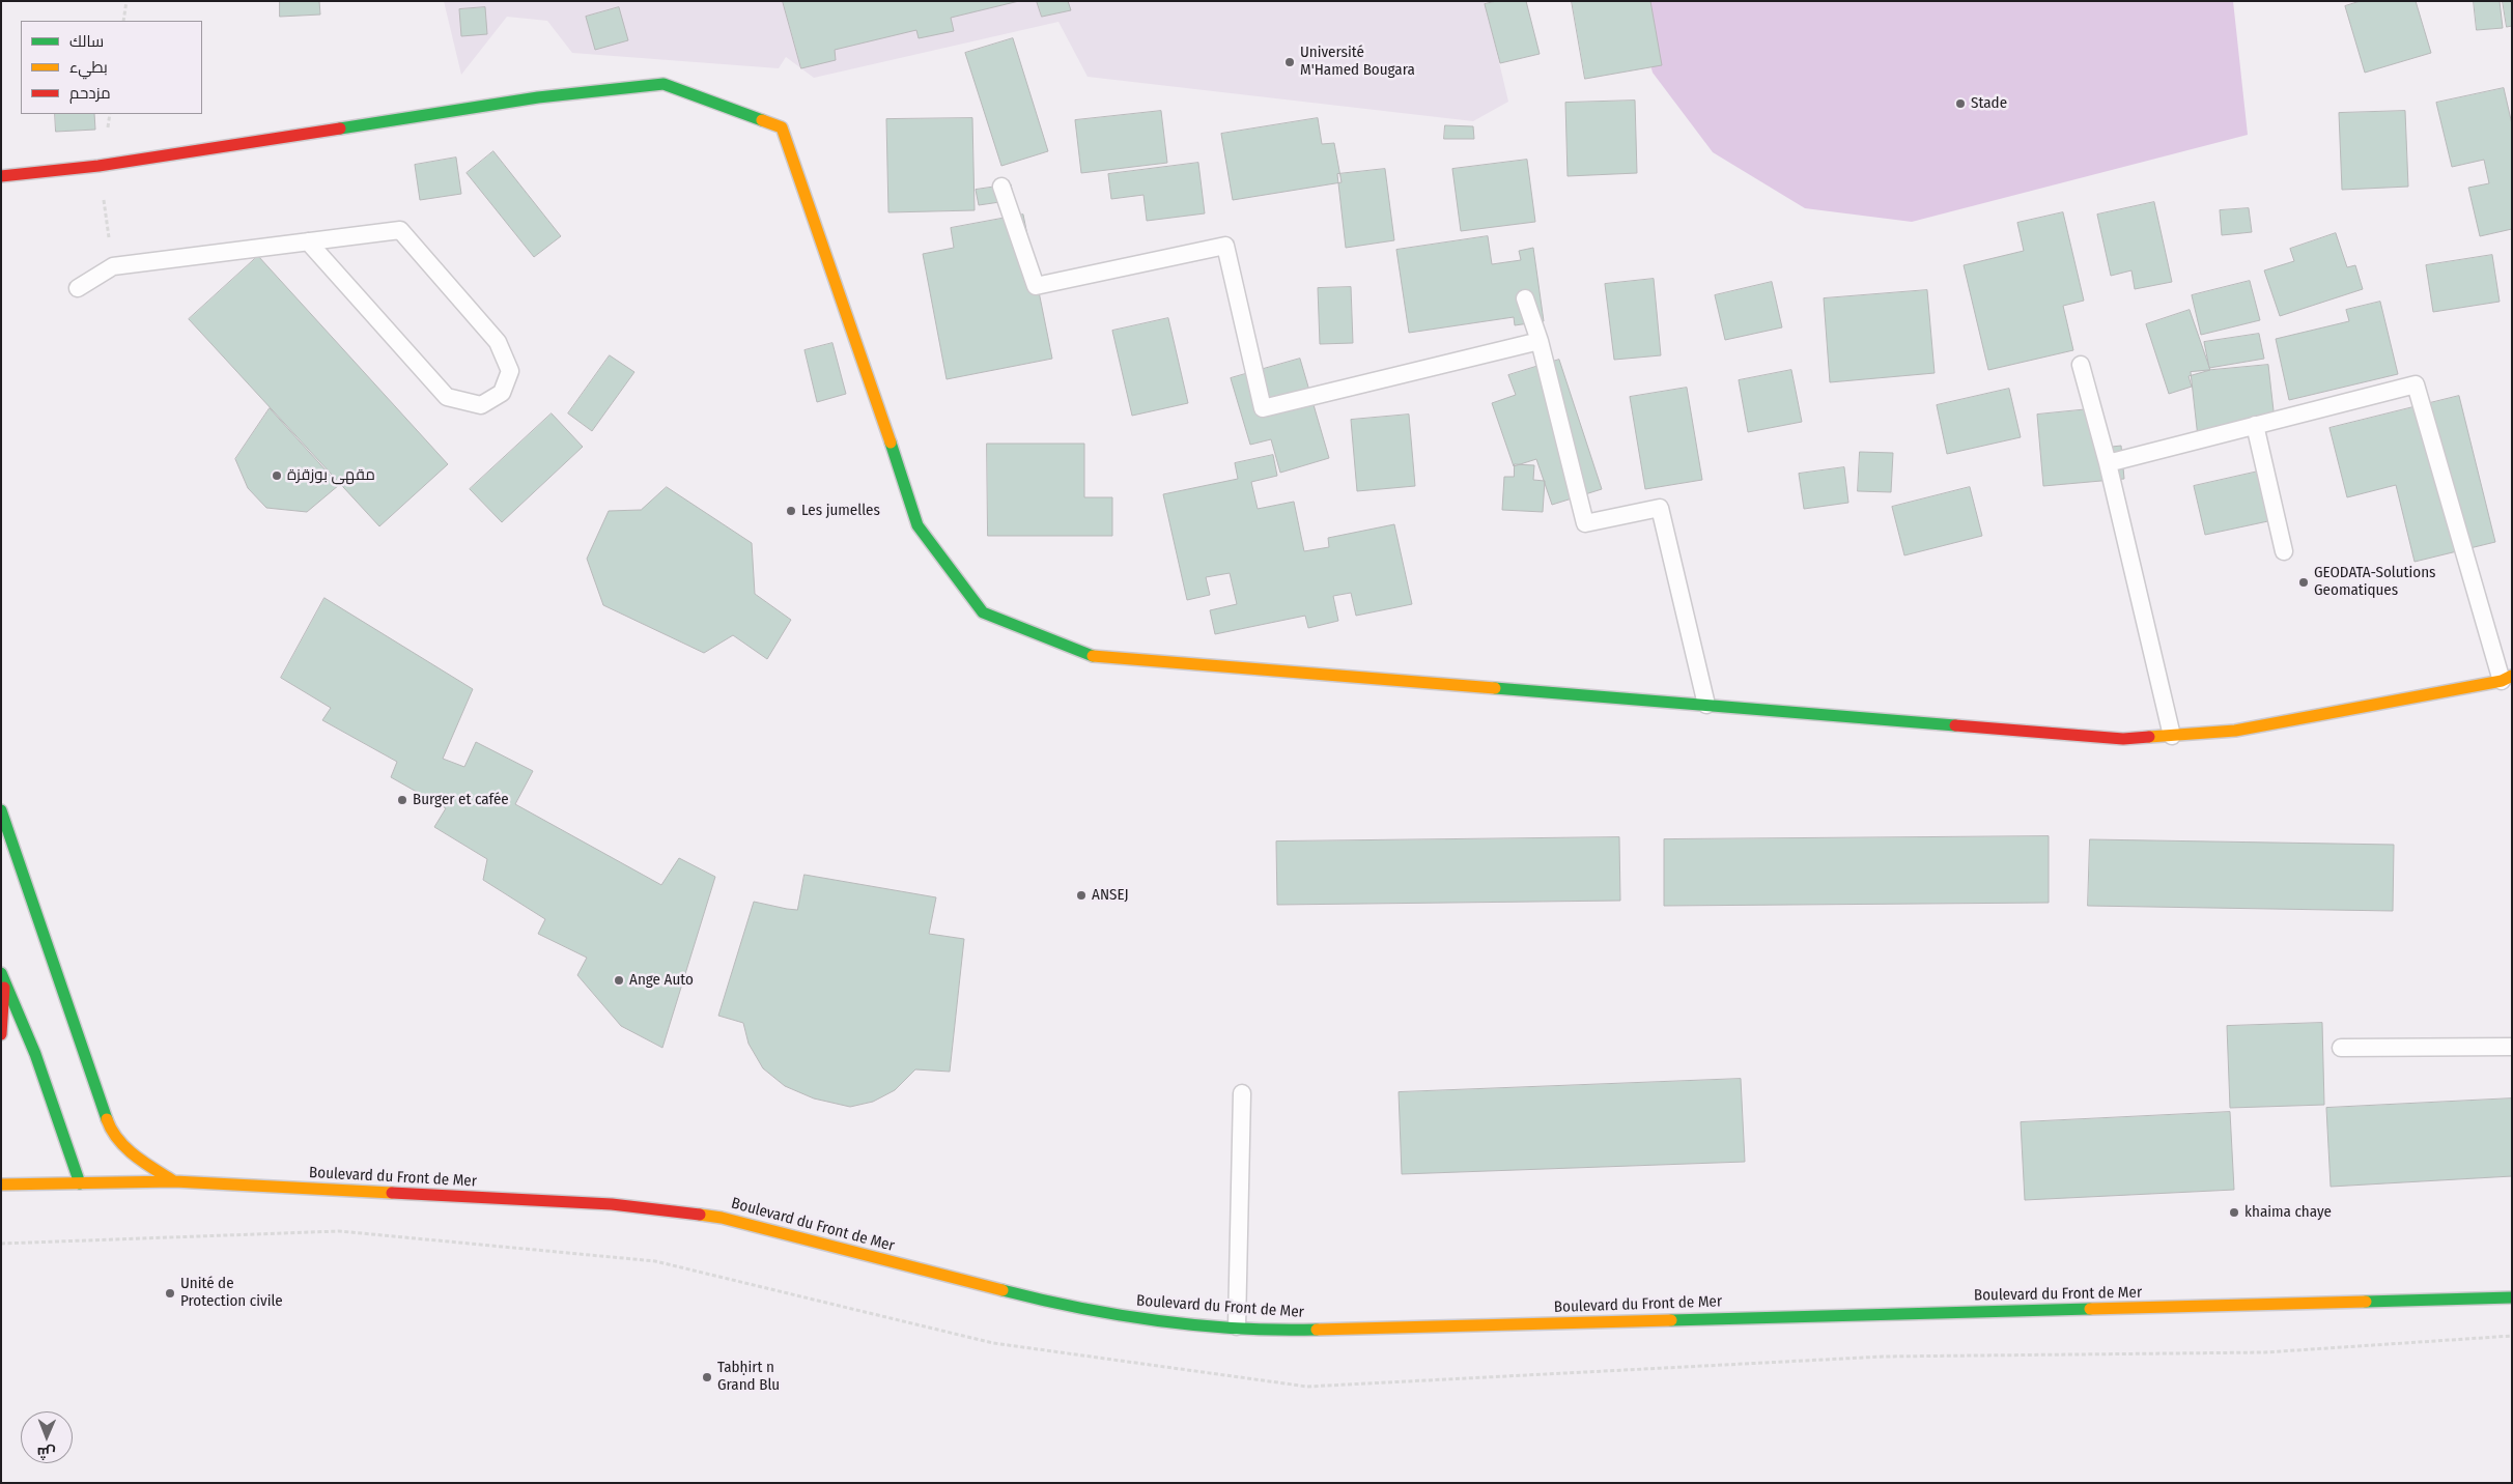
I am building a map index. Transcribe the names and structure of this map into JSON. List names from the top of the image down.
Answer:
{
  "streets": {
    "main road": ["Boulevard du Front de Mer"]
  },
  "places": [
    "Université M'Hamed Bougara",
    "Stade",
    "مقهى بوزقزة",
    "Les jumelles",
    "GEODATA-Solutions Geomatiques",
    "Burger et cafée",
    "ANSEJ",
    "Ange Auto",
    "khaima chaye",
    "Unité de Protection civile",
    "Tabḥirt n Grand Blu"
  ],
  "legend": ["سالك", "بطيء", "مزدحم"],
  "north": "bottom"
}
